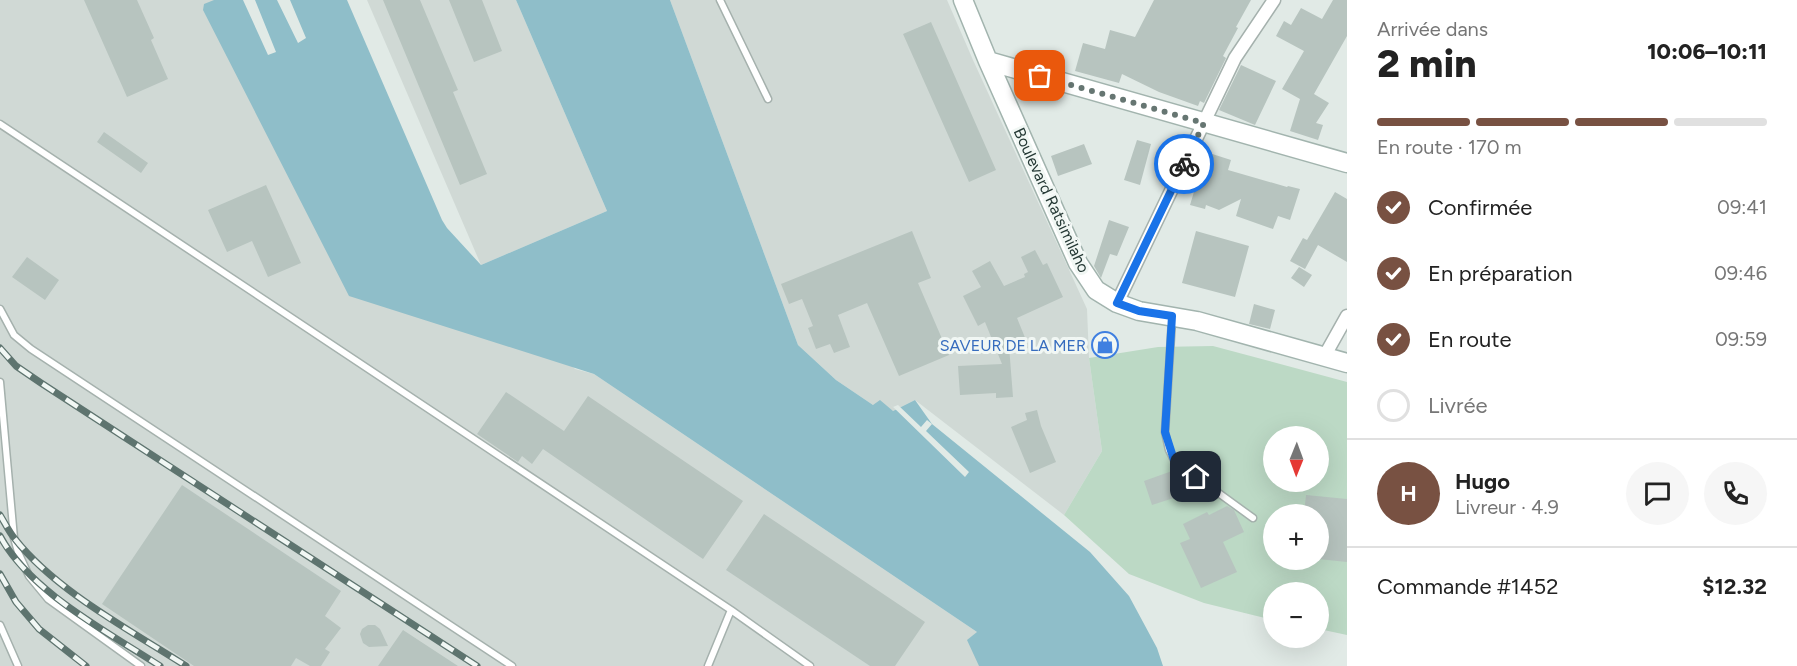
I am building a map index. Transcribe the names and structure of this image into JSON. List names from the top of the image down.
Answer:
{
  "streets": {
    "main road": ["Boulevard Ratsimilaho"]
  },
  "places": {
    "shop": ["SAVEUR DE LA MER"]
  },
  "north": "bottom",
  "page": {
    "heading": ["2 min", "Arrivée dans", "10:06–10:11"],
    "panel": [
      "Hugo",
      "Livreur · 4.9",
      "Commande #1452",
      "$12.32"
    ],
    "bar": "En route · 170 m",
    "list": [
      ["Confirmée", "09:41"],
      ["En préparation", "09:46"],
      ["En route", "09:59"],
      "Livrée"
    ],
    "map_buttons": ["+", "−"],
    "round": "H"
  }
}
